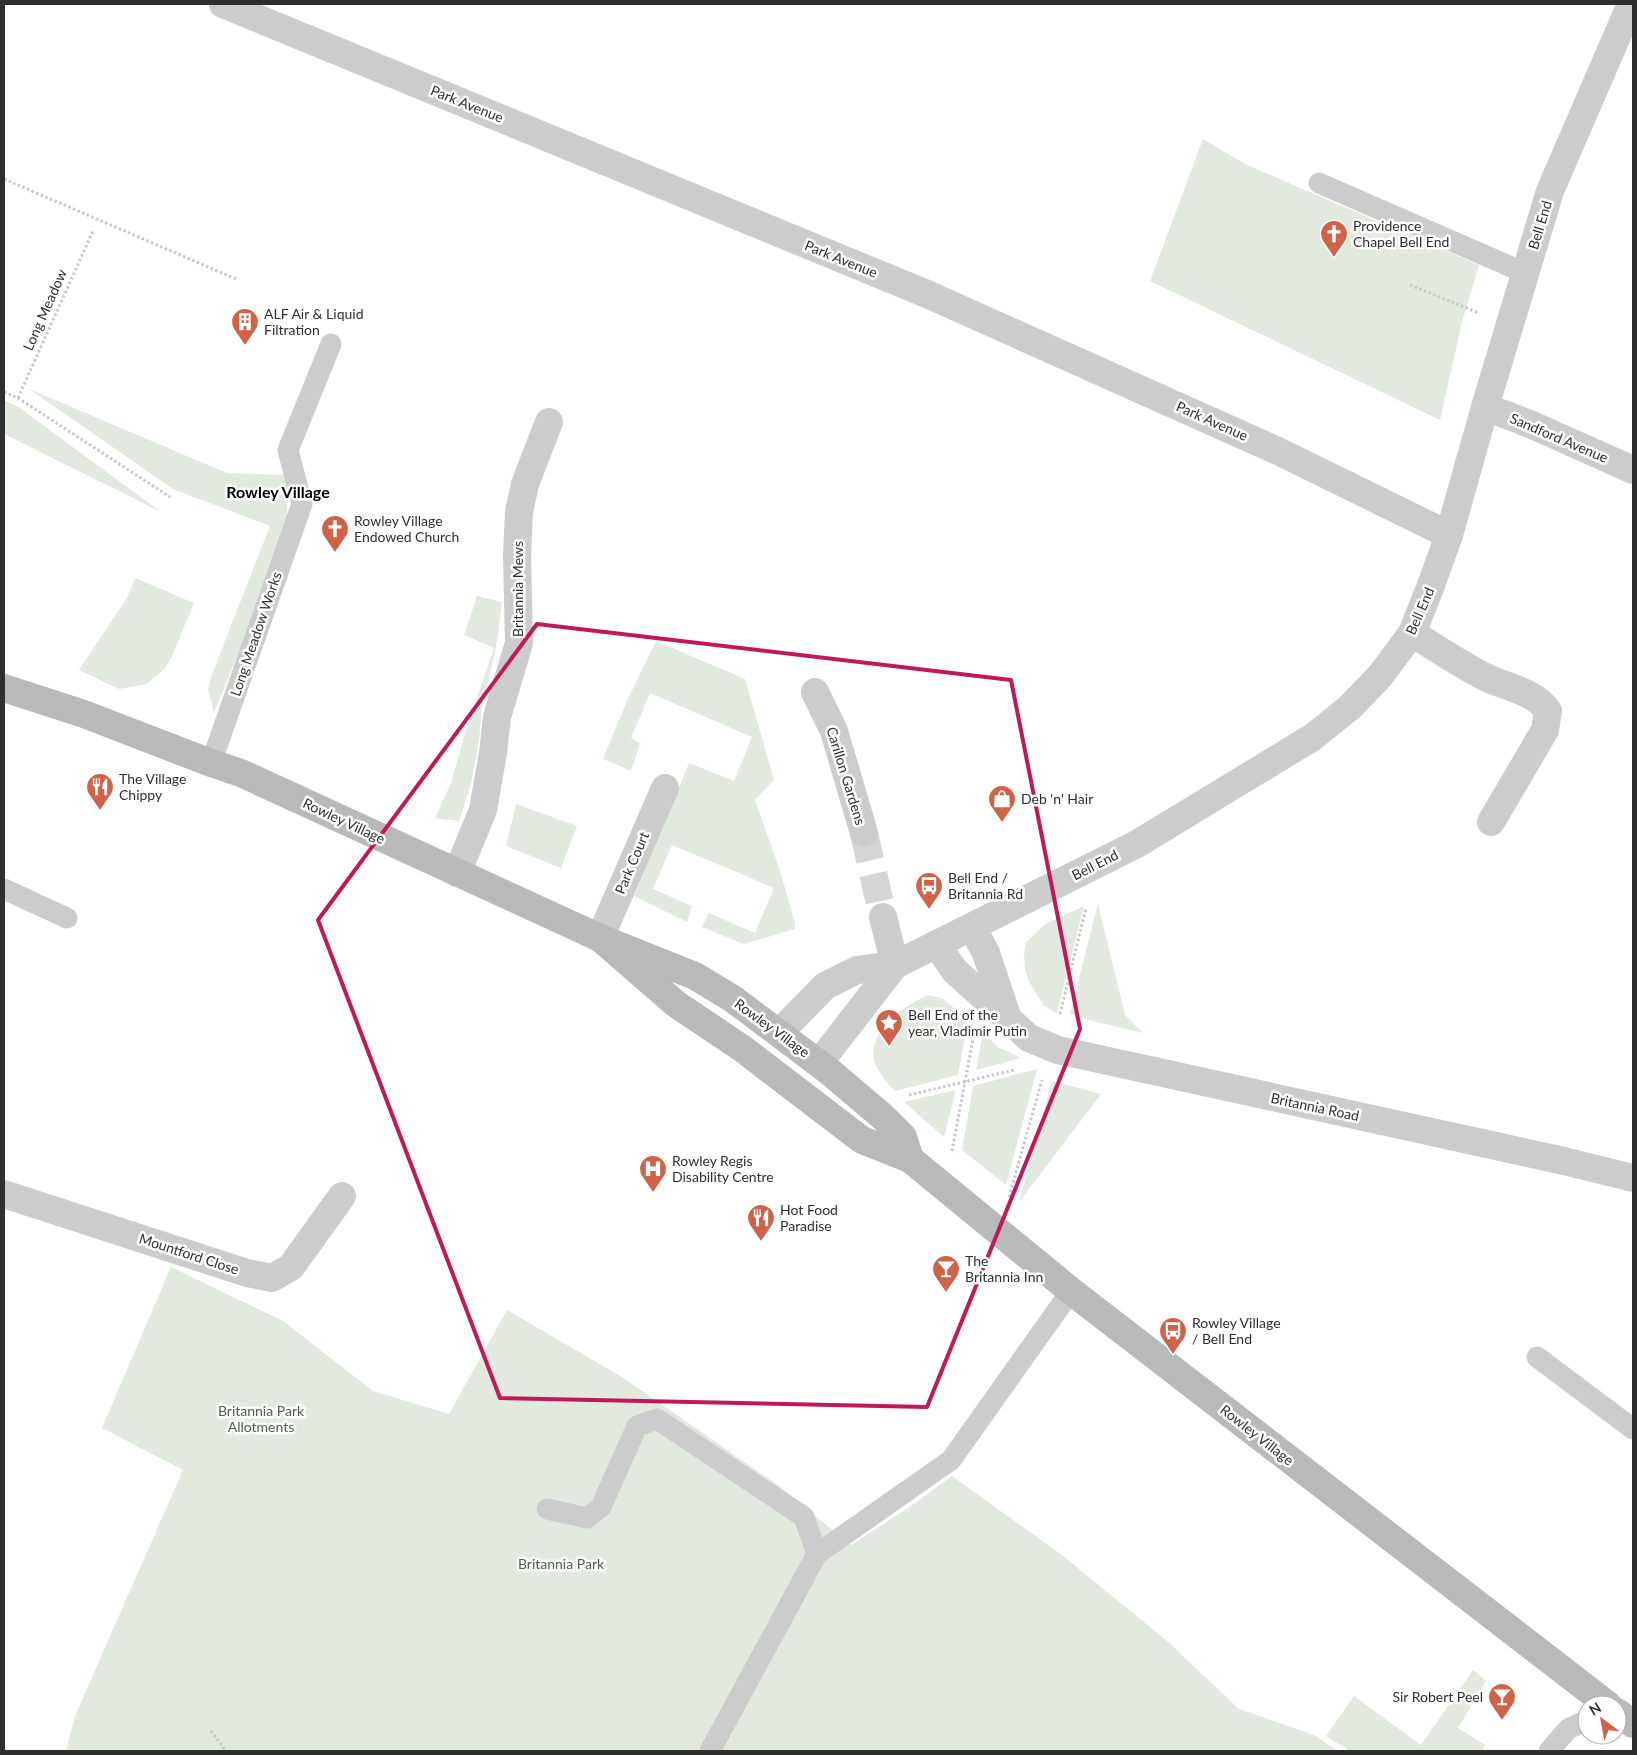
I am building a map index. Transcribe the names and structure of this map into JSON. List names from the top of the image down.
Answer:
{
  "streets": {
    "main road": ["Rowley Village"],
    "street": [
      "Park Avenue",
      "Bell End",
      "Sandford Avenue",
      "Britannia Mews",
      "Carillon Gardens",
      "Park Court",
      "Britannia Road",
      "Mountford Close"
    ],
    "lane": ["Long Meadow Works"],
    "path": ["Long Meadow"]
  },
  "crossings": [
    ["Park Avenue", "Bell End"],
    ["Bell End", "Sandford Avenue"],
    ["Bell End", "Rowley Village"],
    ["Bell End", "Britannia Road"],
    ["Britannia Mews", "Rowley Village"],
    ["Long Meadow Works", "Rowley Village"],
    ["Rowley Village", "Park Court"]
  ],
  "districts": ["Rowley Village"],
  "parks": ["Britannia Park Allotments", "Britannia Park"],
  "places": {
    "church": ["Providence Chapel Bell End", "Rowley Village Endowed Church"],
    "building": ["ALF Air & Liquid Filtration"],
    "restaurant": ["The Village Chippy", "Hot Food Paradise"],
    "shop": ["Deb 'n' Hair"],
    "bus stop": ["Bell End / Britannia Rd", "Rowley Village / Bell End"],
    "place": ["Bell End of the year, Vladimir Putin"],
    "hospital": ["Rowley Regis Disability Centre"],
    "bar": ["The Britannia Inn", "Sir Robert Peel"]
  },
  "north": "top left"
}
